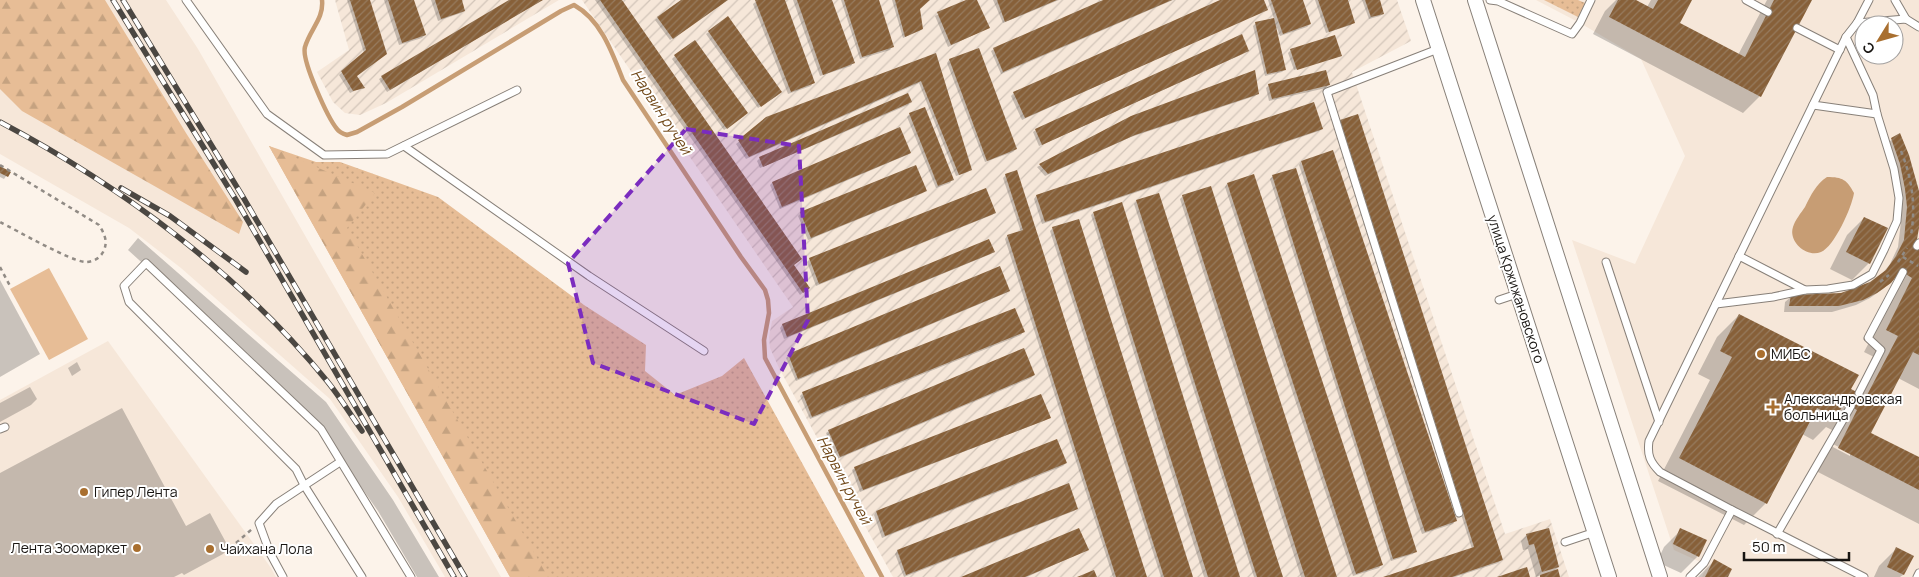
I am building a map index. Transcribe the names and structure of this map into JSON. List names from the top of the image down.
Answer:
{
  "streets": {
    "street": ["улица Кржижановского"]
  },
  "water": ["Нарвин ручей"],
  "places": {
    "other": [
      "МИБС",
      "Гипер Лента",
      "Лента Зоомаркет",
      "Чайхана Лола"
    ],
    "health": ["Александровская больница"]
  },
  "scale_bar": "50 m",
  "north": "bottom left"
}
